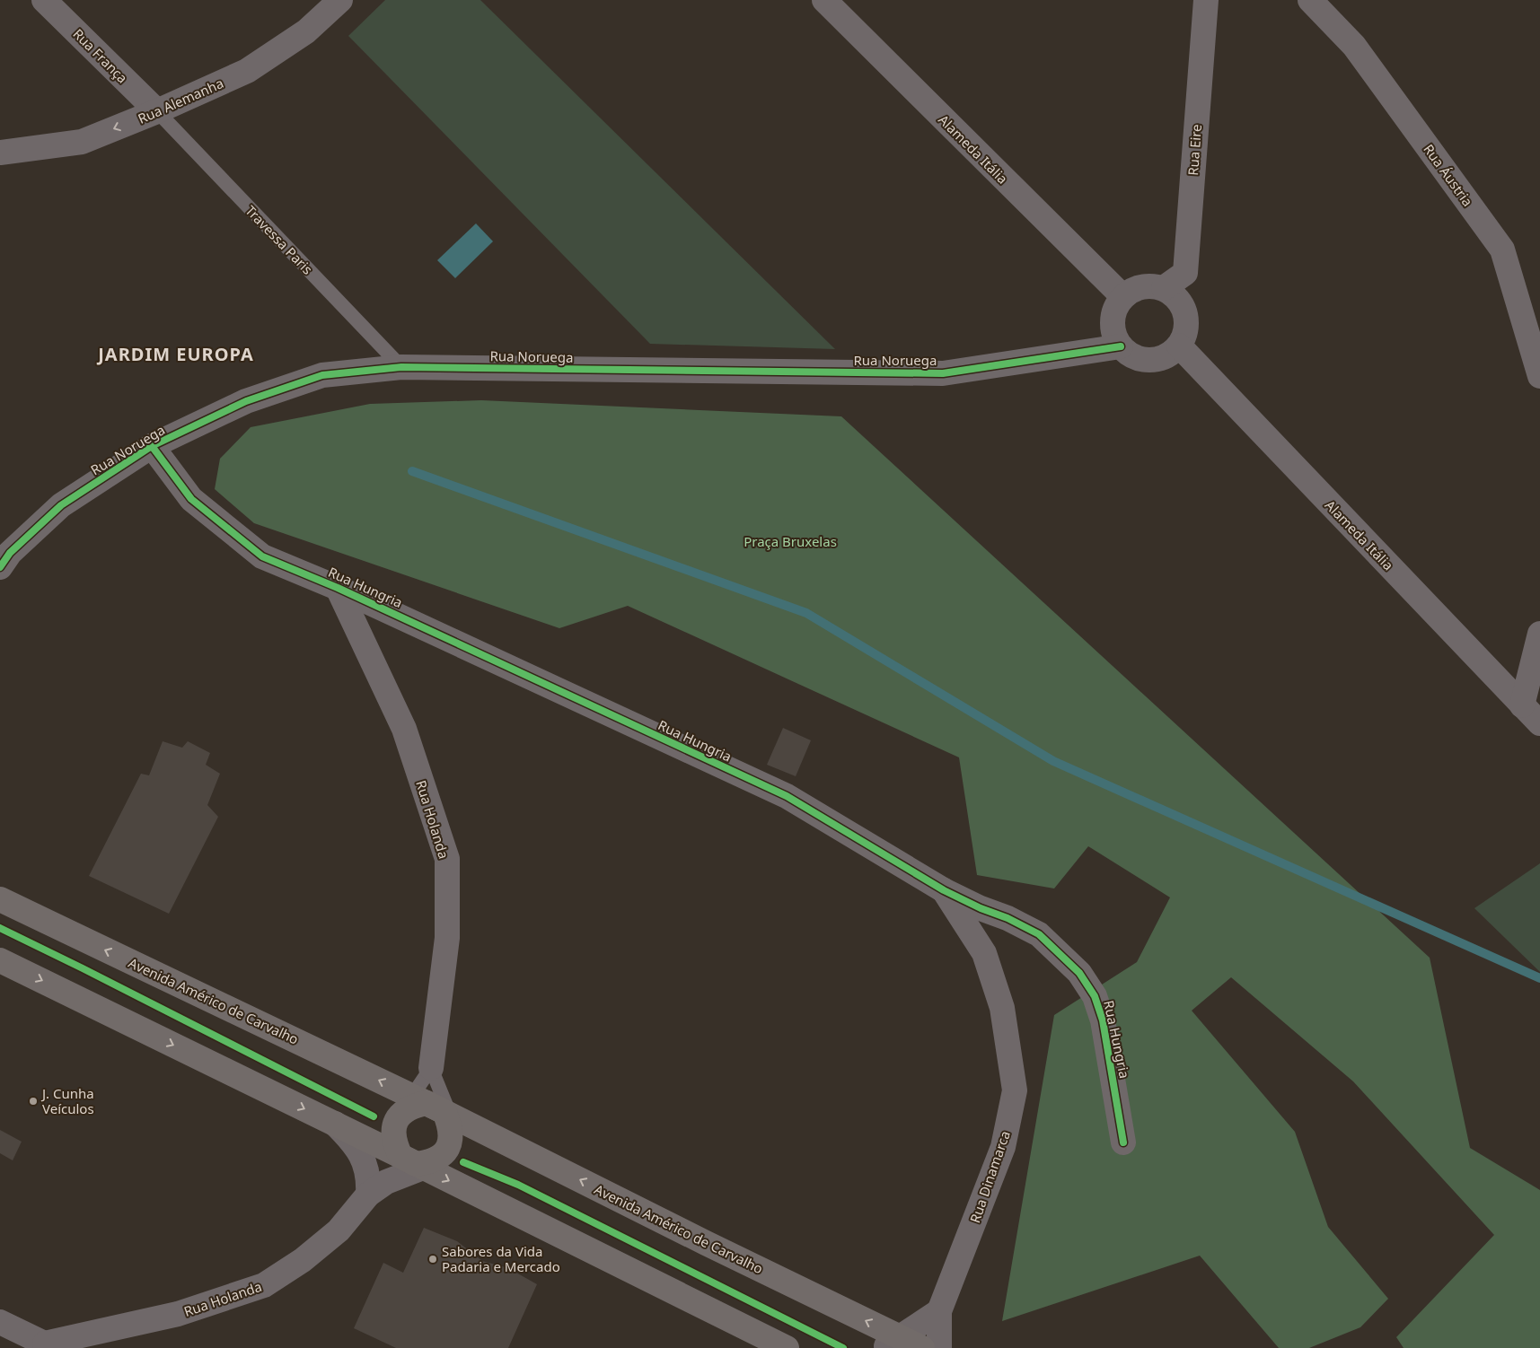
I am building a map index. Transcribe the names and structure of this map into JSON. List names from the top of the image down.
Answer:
{
  "streets": {
    "main road": ["Avenida Américo de Carvalho"],
    "street": [
      "Rua França",
      "Rua Alemanha",
      "Alameda Itália",
      "Rua Eire",
      "Rua Áustria",
      "Rua Noruega",
      "Rua Hungria",
      "Rua Holanda",
      "Rua Dinamarca"
    ],
    "lane": ["Travessa Paris"]
  },
  "crossings": [
    ["Rua França", "Rua Alemanha"],
    ["Rua França", "Travessa Paris"],
    ["Rua Alemanha", "Travessa Paris"],
    ["Alameda Itália", "Rua Eire"],
    ["Alameda Itália", "Rua Noruega"],
    ["Rua Eire", "Rua Noruega"],
    ["Travessa Paris", "Rua Noruega"],
    ["Rua Noruega", "Rua Hungria"],
    ["Rua Hungria", "Rua Holanda"],
    ["Rua Hungria", "Rua Dinamarca"],
    ["Rua Holanda", "Avenida Américo de Carvalho"]
  ],
  "one_way": ["Rua Alemanha"],
  "districts": ["JARDIM EUROPA"],
  "parks": ["Praça Bruxelas"],
  "places": ["J. Cunha Veículos", "Sabores da Vida Padaria e Mercado"]
}
